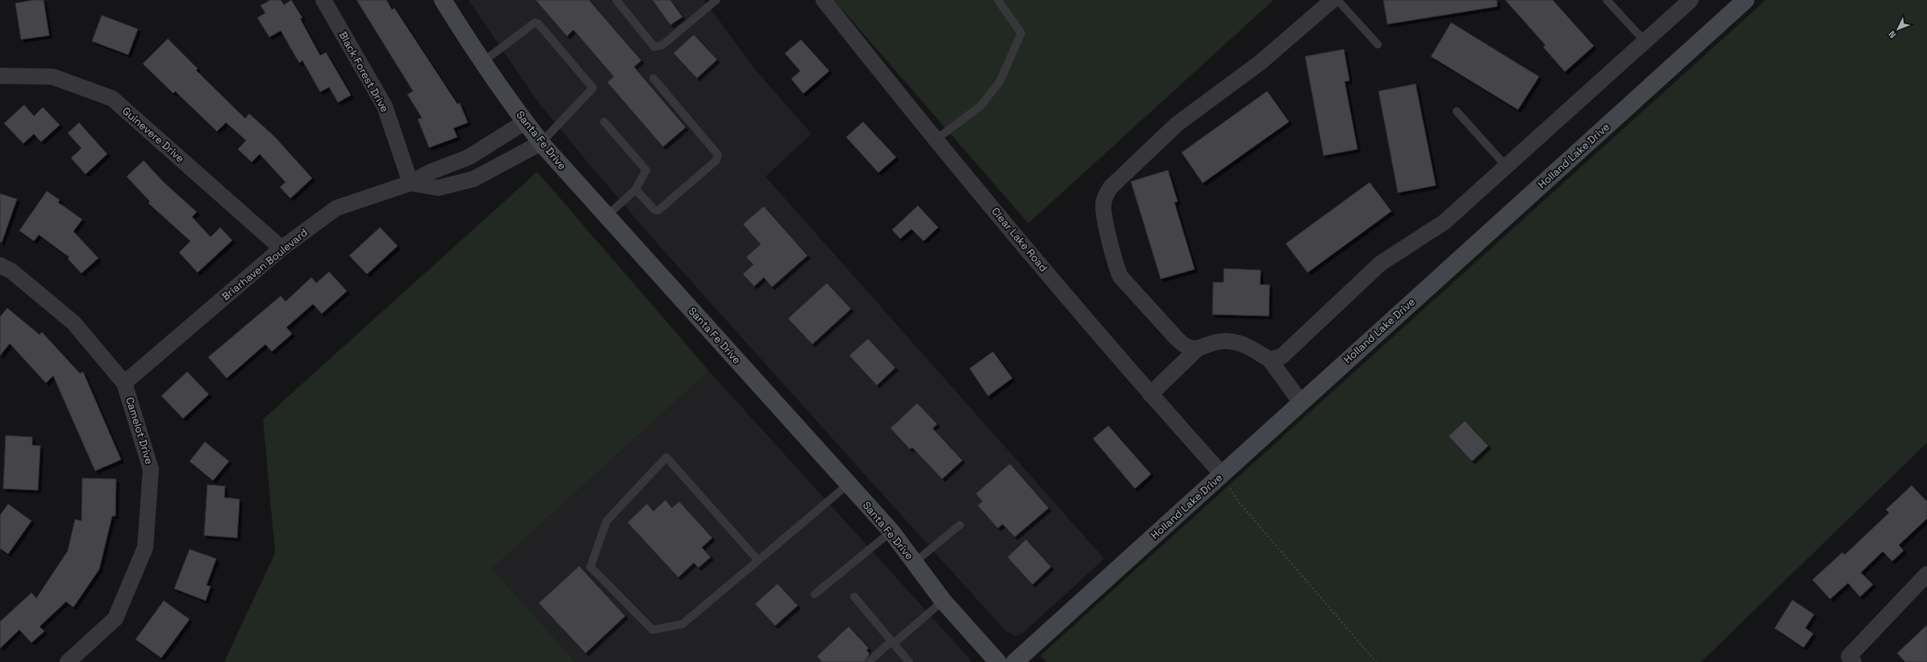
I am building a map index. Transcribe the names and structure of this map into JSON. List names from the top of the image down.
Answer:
{
  "streets": {
    "street": [
      "Black Forest Drive",
      "Guinevere Drive",
      "Santa Fe Drive",
      "Holland Lake Drive",
      "Clear Lake Road",
      "Briarhaven Boulevard",
      "Camelot Drive"
    ]
  },
  "crossings": [
    ["Black Forest Drive", "Briarhaven Boulevard"],
    ["Guinevere Drive", "Briarhaven Boulevard"],
    ["Santa Fe Drive", "Briarhaven Boulevard"],
    ["Holland Lake Drive", "Clear Lake Road"],
    ["Briarhaven Boulevard", "Camelot Drive"]
  ],
  "north": "bottom left"
}
